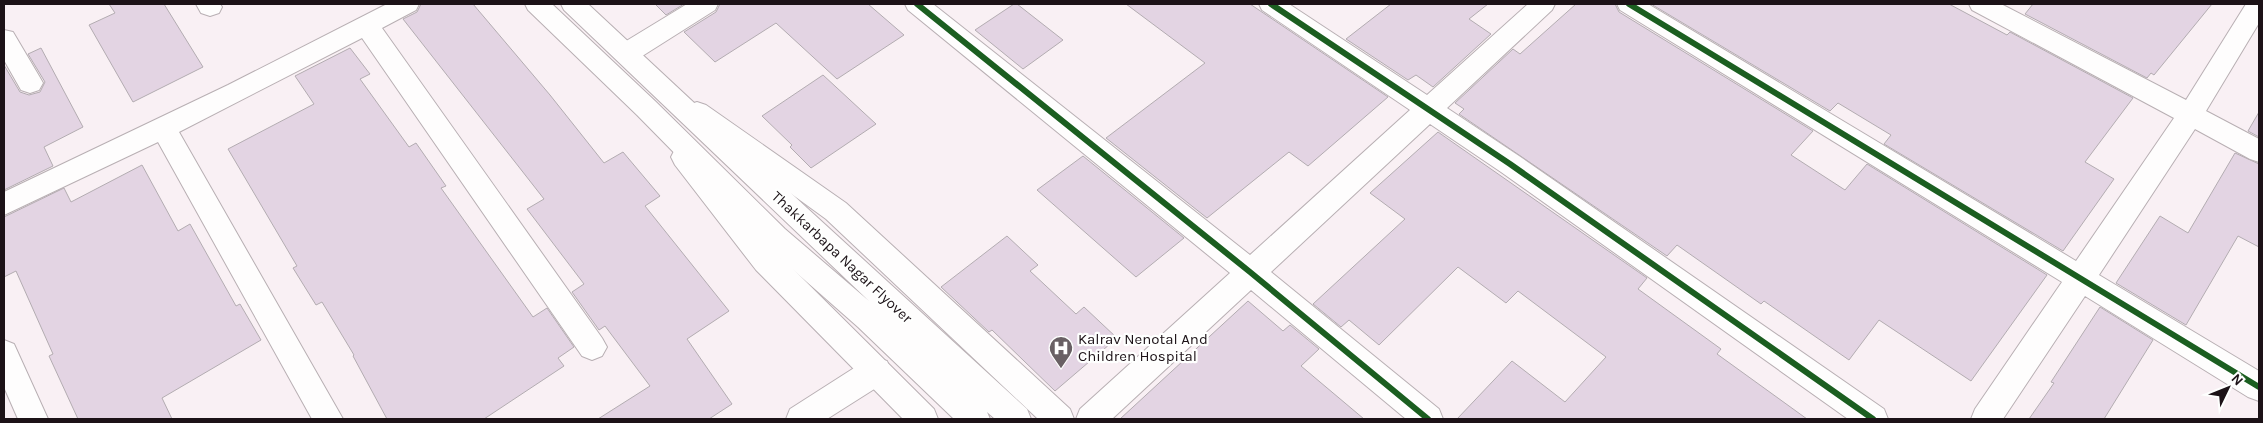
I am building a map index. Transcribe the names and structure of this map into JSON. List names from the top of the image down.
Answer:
{
  "streets": {
    "street": ["Thakkarbapa Nagar Flyover"]
  },
  "places": {
    "hospital": ["Kalrav Nenotal And Children Hospital"]
  },
  "north": "top right"
}
